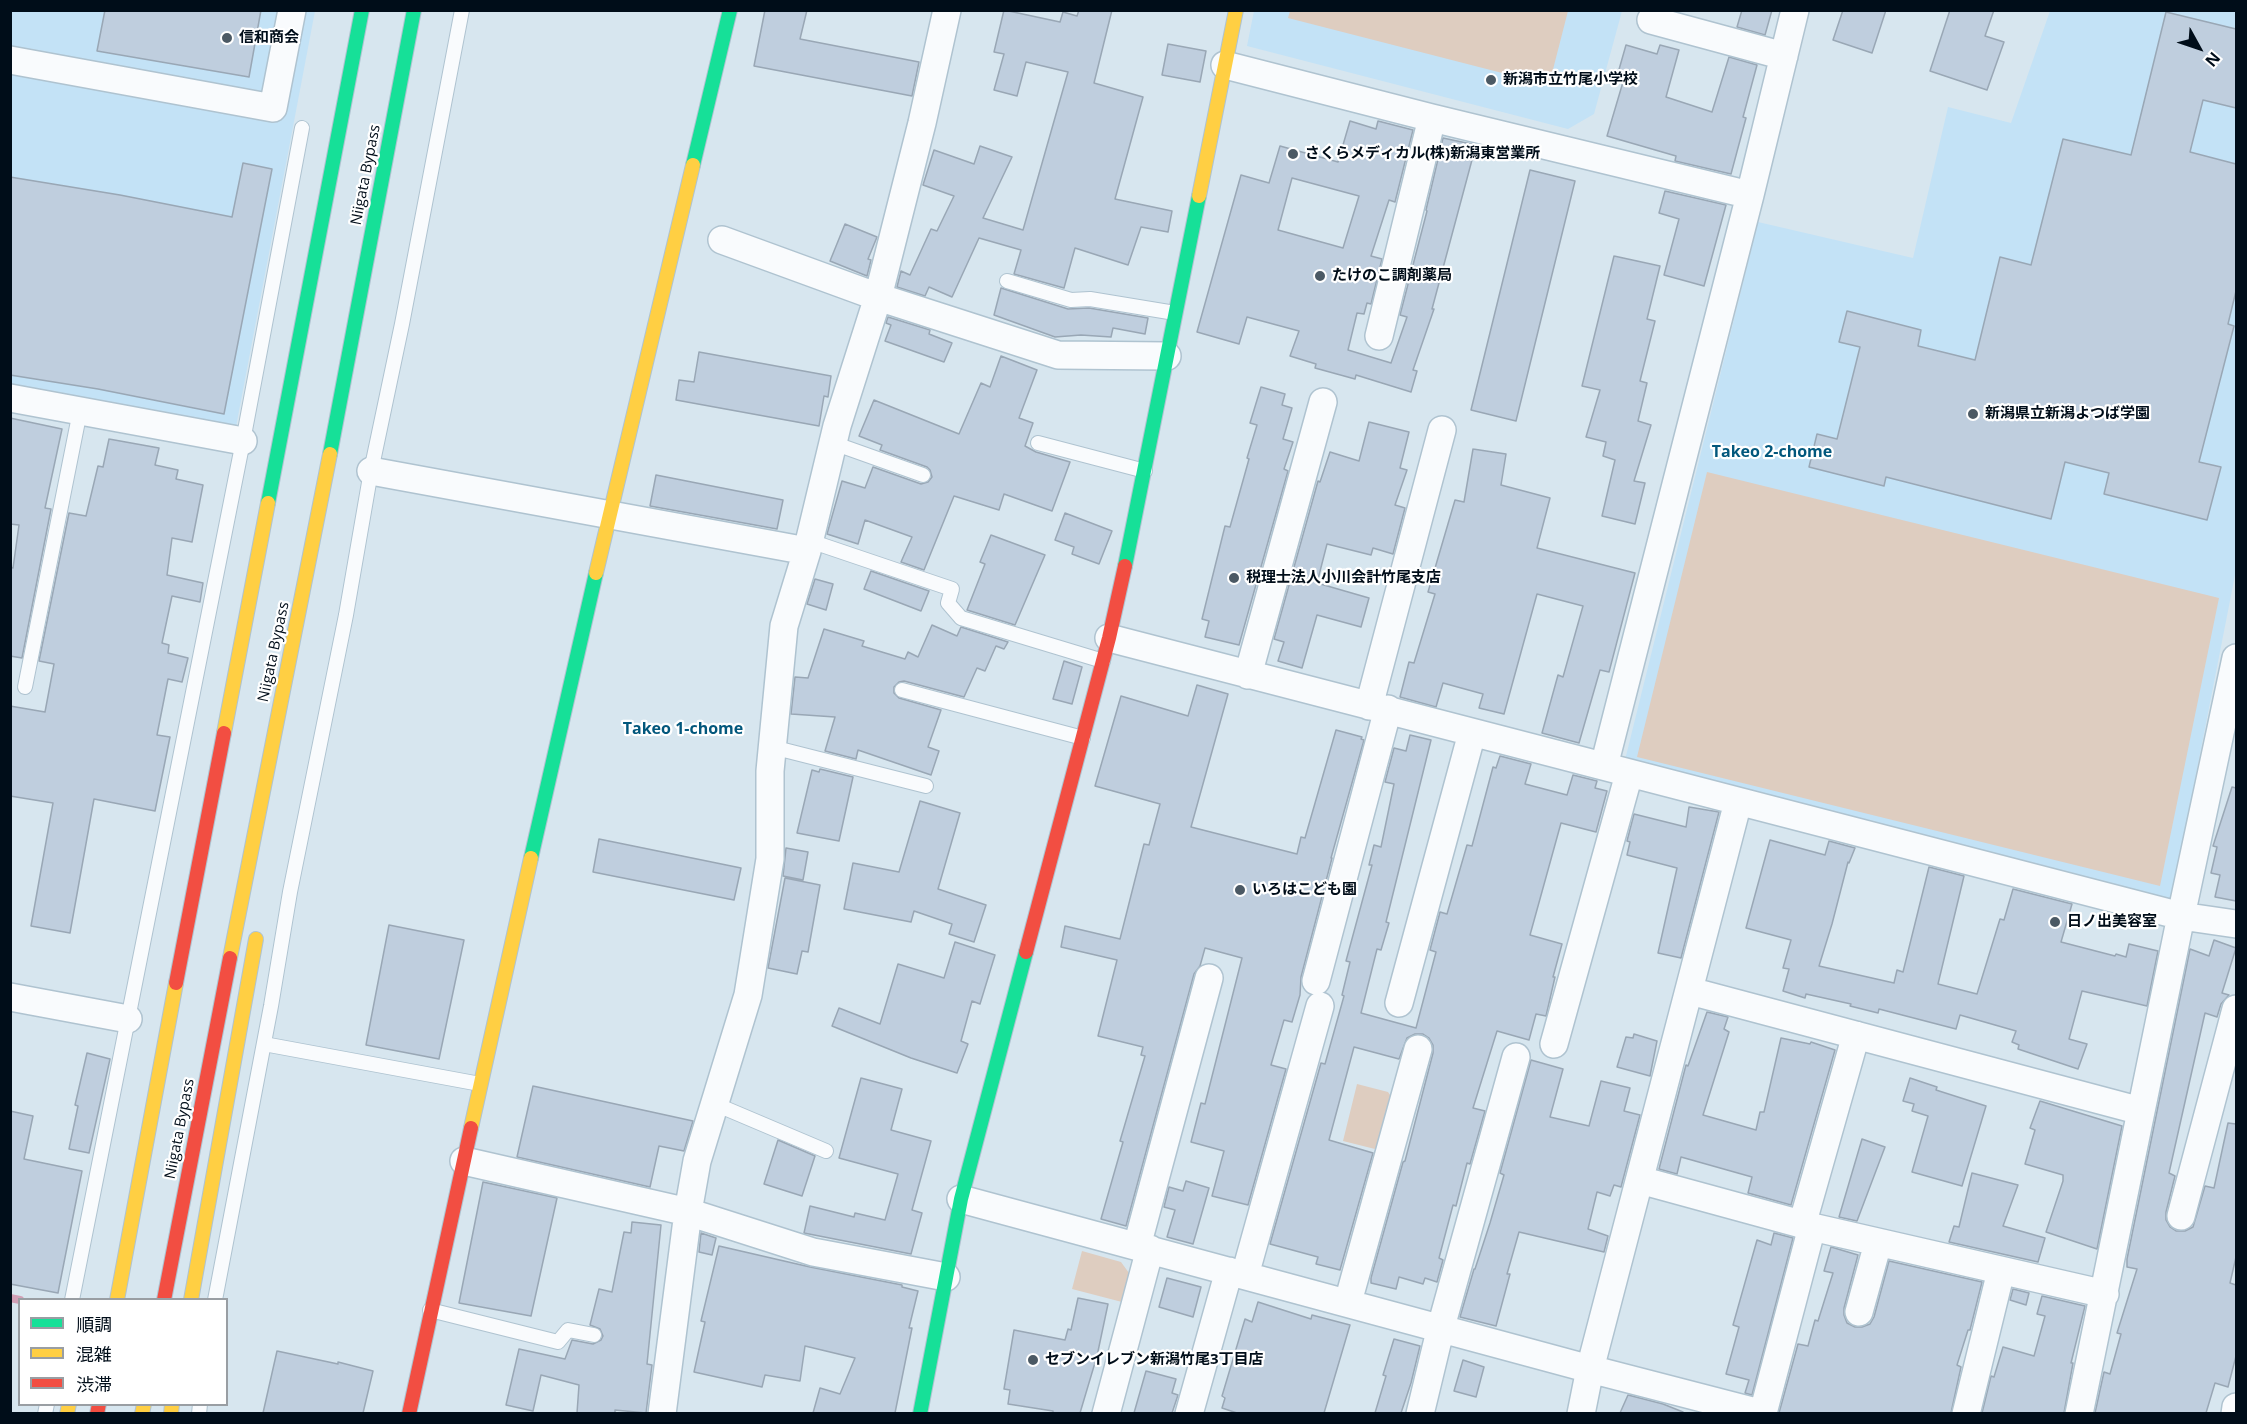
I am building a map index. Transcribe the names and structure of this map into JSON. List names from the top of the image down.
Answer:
{
  "streets": {
    "main road": ["Niigata Bypass"]
  },
  "districts": ["Takeo 2-chome", "Takeo 1-chome"],
  "places": [
    "信和商会",
    "新潟市立竹尾小学校",
    "さくらメディカル(株)新潟東営業所",
    "たけのこ調剤薬局",
    "新潟県立新潟よつば学園",
    "税理士法人小川会計竹尾支店",
    "いろはこども園",
    "日ノ出美容室",
    "セブンイレブン新潟竹尾3丁目店"
  ],
  "legend": ["順調", "混雑", "渋滞"],
  "north": "bottom right"
}
